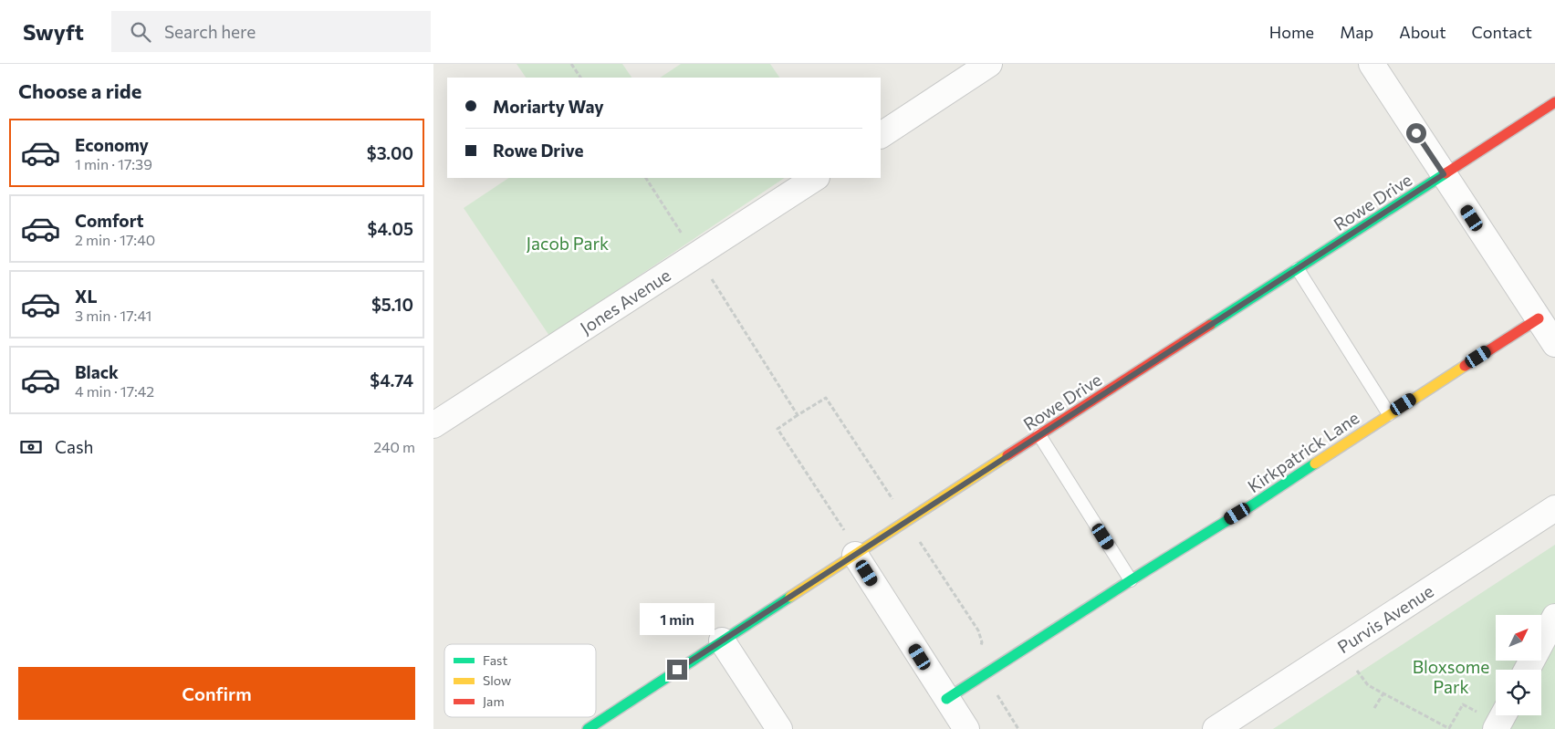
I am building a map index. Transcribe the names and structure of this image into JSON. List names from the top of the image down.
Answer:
{
  "streets": {
    "street": [
      "Rowe Drive",
      "Jones Avenue",
      "Kirkpatrick Lane",
      "Purvis Avenue"
    ]
  },
  "parks": ["Jacob Park", "Bloxsome Park"],
  "legend": ["Fast", "Slow", "Jam"],
  "north": "top right",
  "page": {
    "header": "Swyft",
    "search": "Search here",
    "nav": [
      "Home",
      "Map",
      "About",
      "Contact"
    ],
    "heading": "Choose a ride",
    "banner": ["Moriarty Way", "Rowe Drive"],
    "list": [
      {
        "name": "Economy",
        "note": "1 min · 17:39",
        "value": "$3.00"
      },
      {
        "name": "Comfort",
        "note": "2 min · 17:40",
        "value": "$4.05"
      },
      {
        "name": "XL",
        "note": "3 min · 17:41",
        "value": "$5.10"
      },
      {
        "name": "Black",
        "note": "4 min · 17:42",
        "value": "$4.74"
      }
    ],
    "pay": ["Cash", "240 m"],
    "bubble": "1 min",
    "buttons": "Confirm"
  }
}
